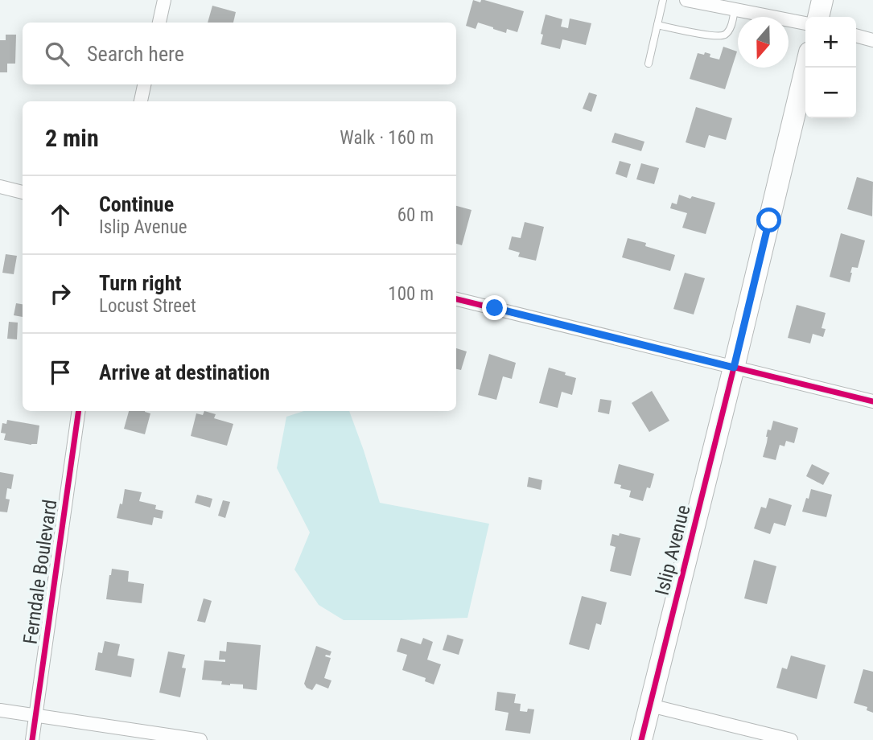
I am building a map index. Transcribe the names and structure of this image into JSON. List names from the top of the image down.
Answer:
{
  "streets": {
    "main road": ["Islip Avenue"],
    "street": ["Ferndale Boulevard"]
  },
  "north": "bottom",
  "page": {
    "map_buttons": ["+", "−"],
    "search": "Search here",
    "heading": ["2 min", "Walk · 160 m"],
    "list": [
      ["Continue", "Islip Avenue", "60 m"],
      ["Turn right", "Locust Street", "100 m"],
      "Arrive at destination"
    ]
  }
}
